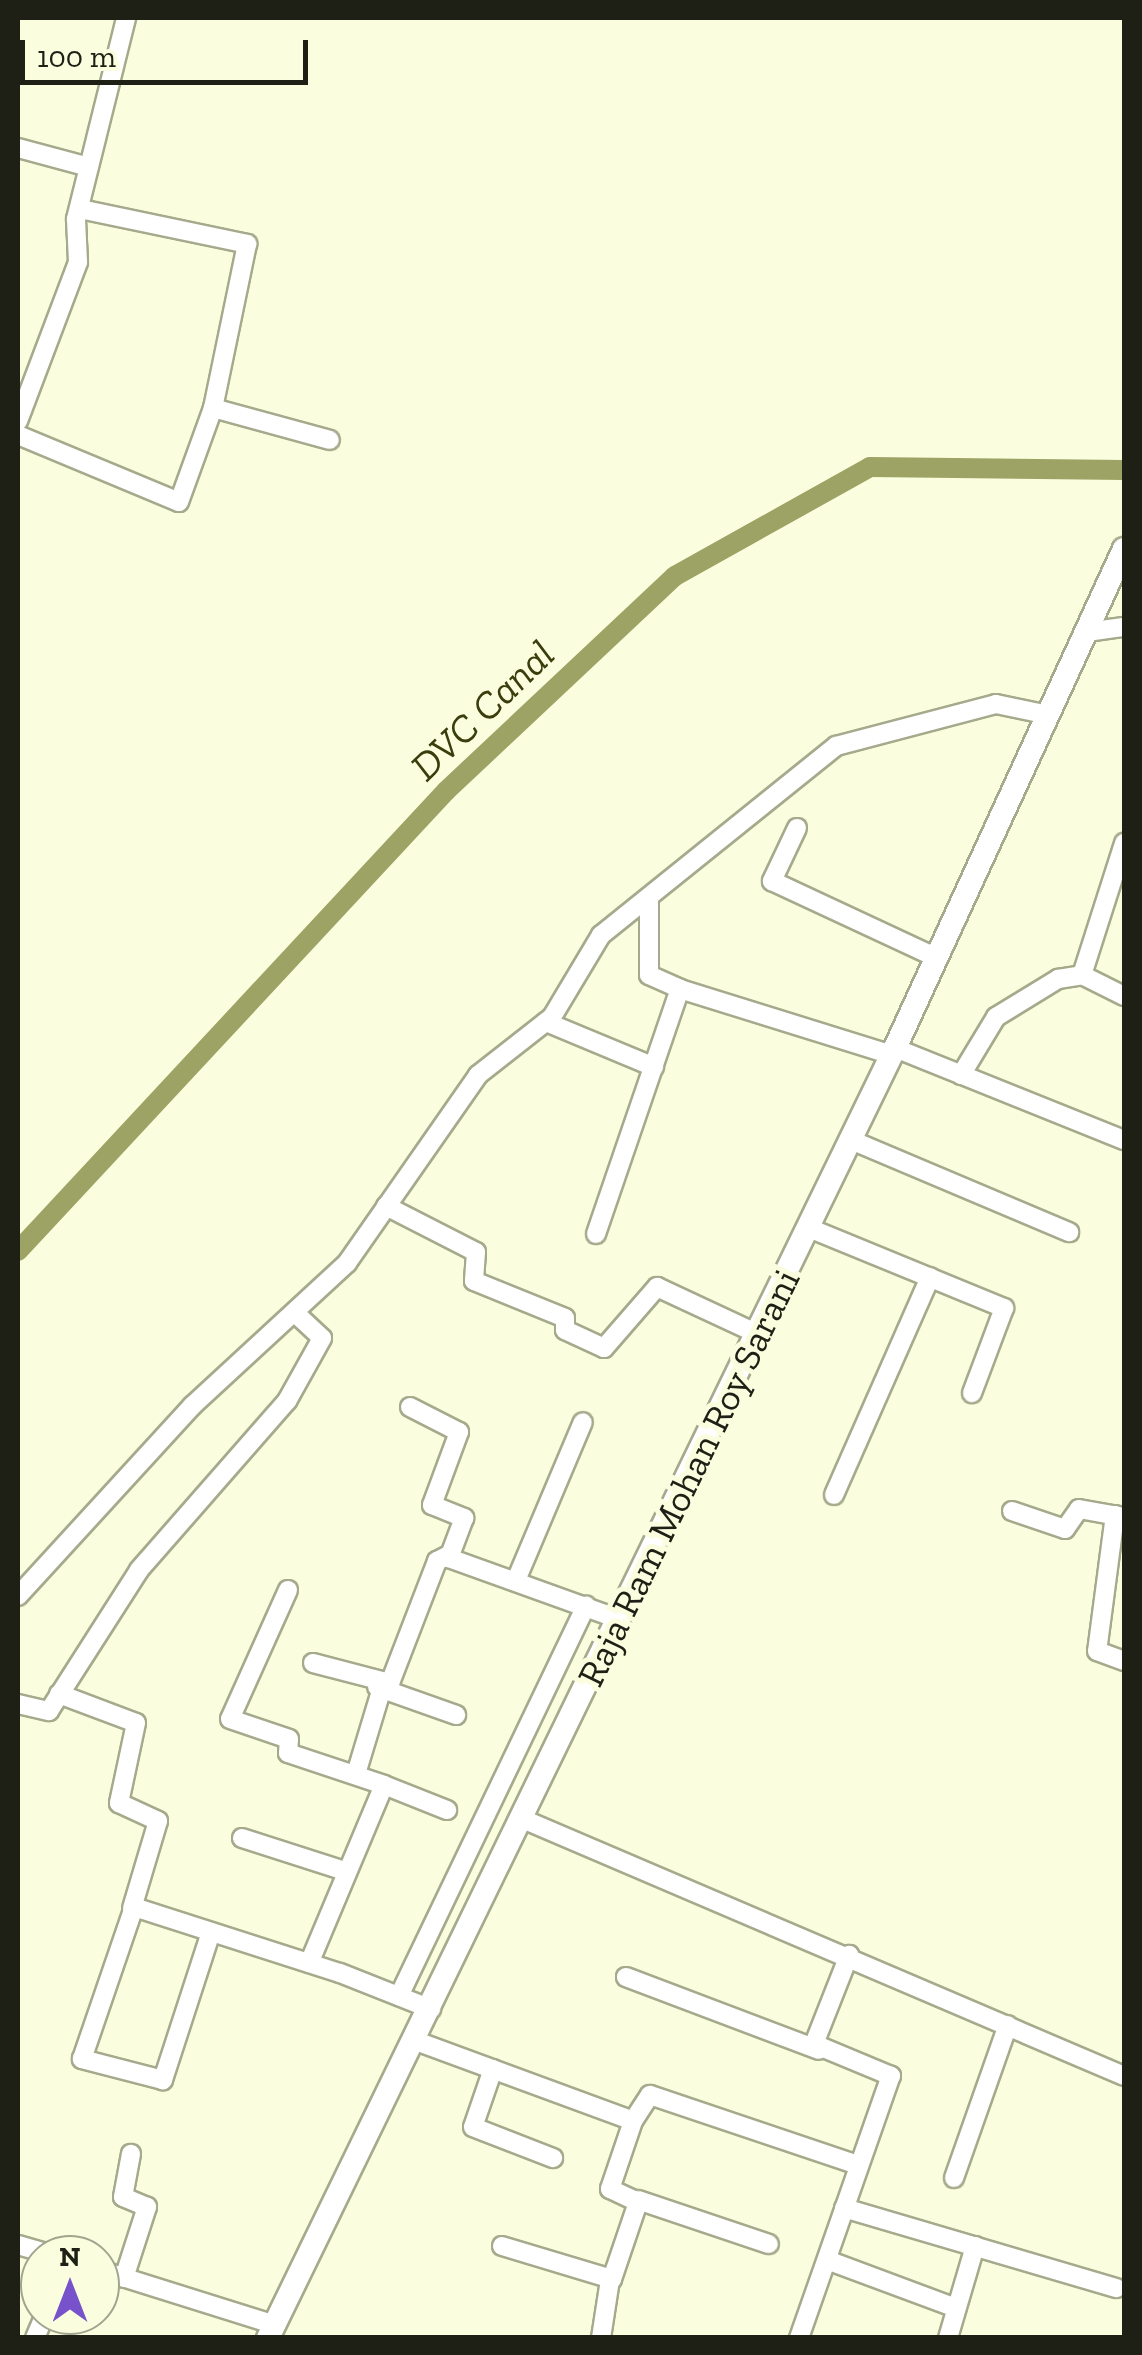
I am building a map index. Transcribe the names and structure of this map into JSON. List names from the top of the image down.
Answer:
{
  "streets": {
    "street": ["Raja Ram Mohan Roy Sarani"]
  },
  "water": ["DVC Canal"],
  "scale_bar": "100 m",
  "north": "top"
}
